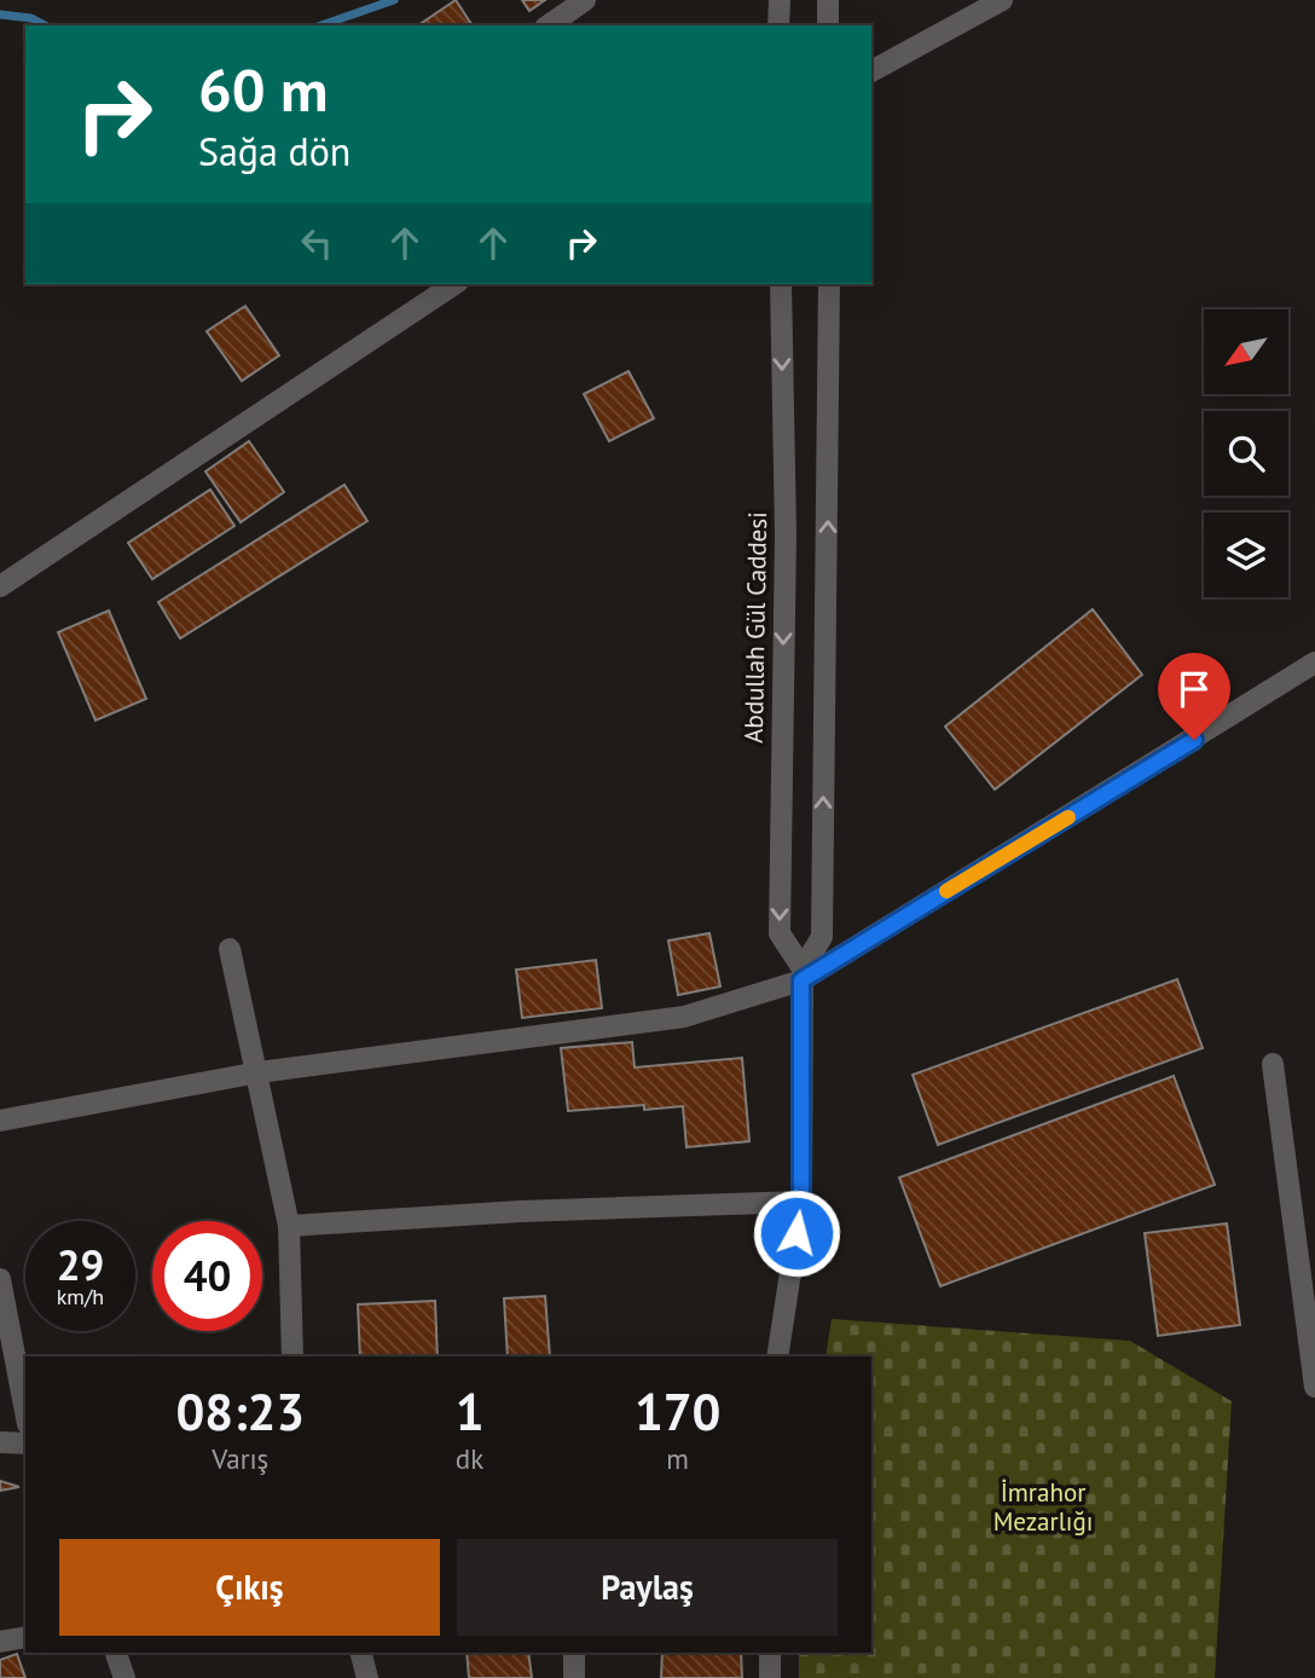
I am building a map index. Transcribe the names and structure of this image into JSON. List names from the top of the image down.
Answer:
{
  "streets": {
    "street": ["Abdullah Gül Caddesi"]
  },
  "parks": ["İmrahor Mezarlığı"],
  "north": "bottom left",
  "page": {
    "turn": ["60 m", "Sağa dön"],
    "speed": "29 km/h",
    "limit": "40",
    "eta": [
      "08:23",
      "Varış",
      "1",
      "dk",
      "170",
      "m"
    ],
    "buttons": ["Çıkış", "Paylaş"]
  }
}
